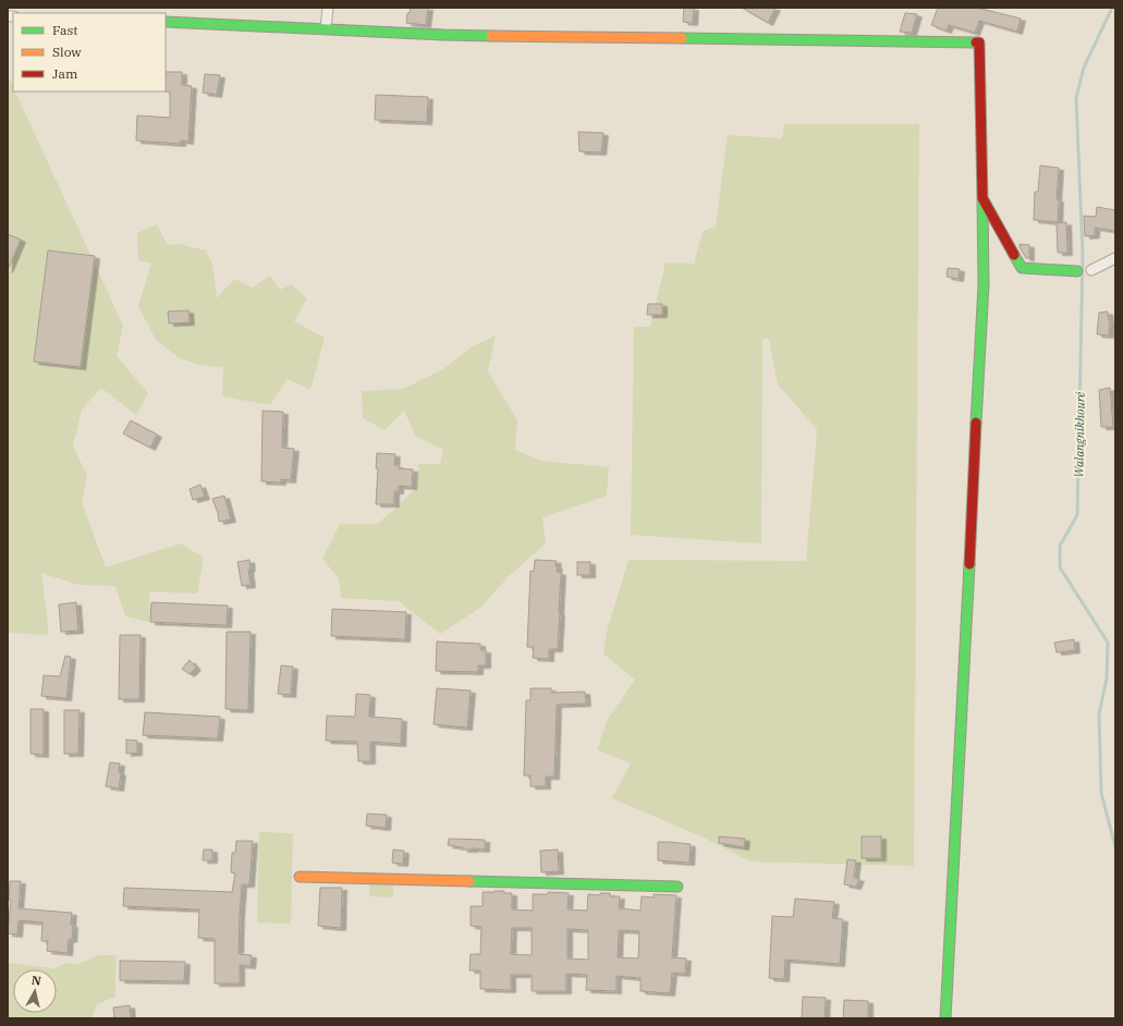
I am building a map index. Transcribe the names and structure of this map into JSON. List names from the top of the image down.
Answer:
{
  "water": ["Walangnikhouré"],
  "legend": ["Fast", "Slow", "Jam"],
  "north": "top"
}
